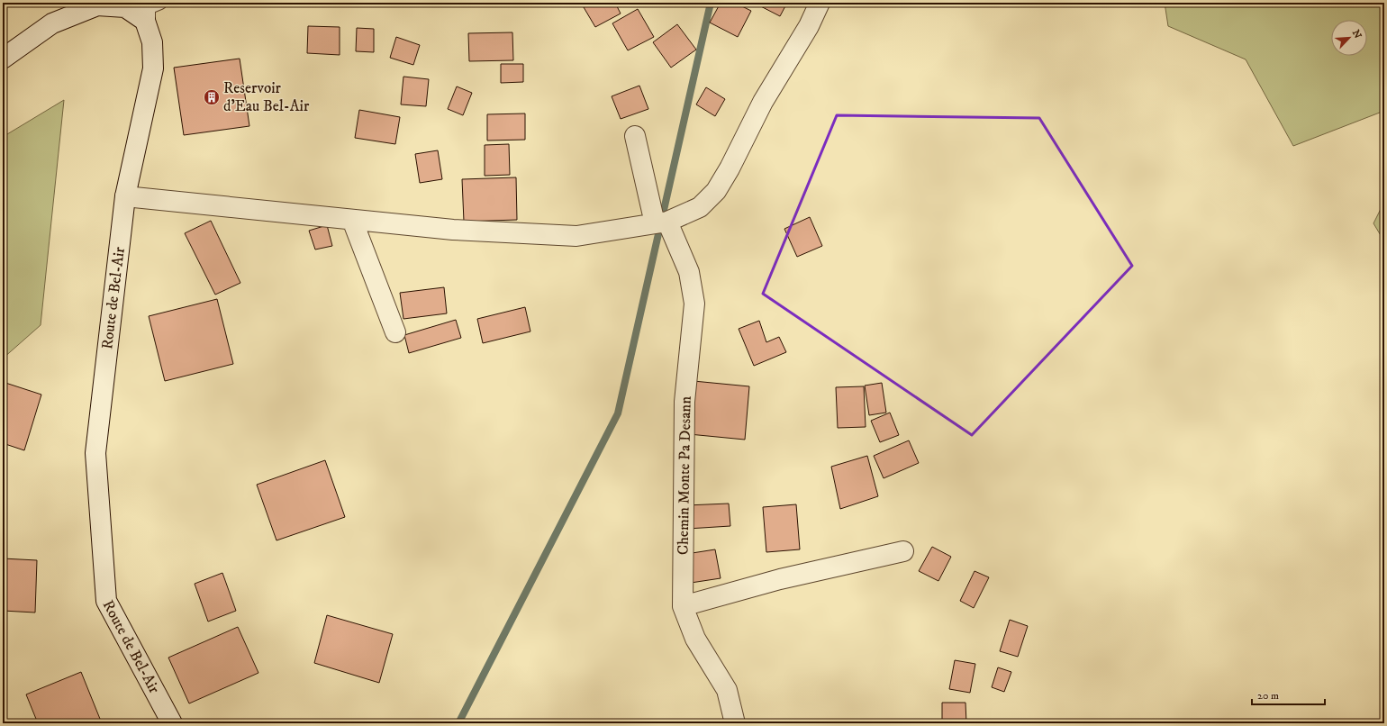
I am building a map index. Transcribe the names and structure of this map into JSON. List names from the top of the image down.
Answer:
{
  "streets": {
    "street": ["Route de Bel-Air", "Chemin Monte Pa Desann"]
  },
  "places": {
    "building": ["Reservoir d'Eau Bel-Air"]
  },
  "scale_bar": "20 m",
  "north": "top right"
}
